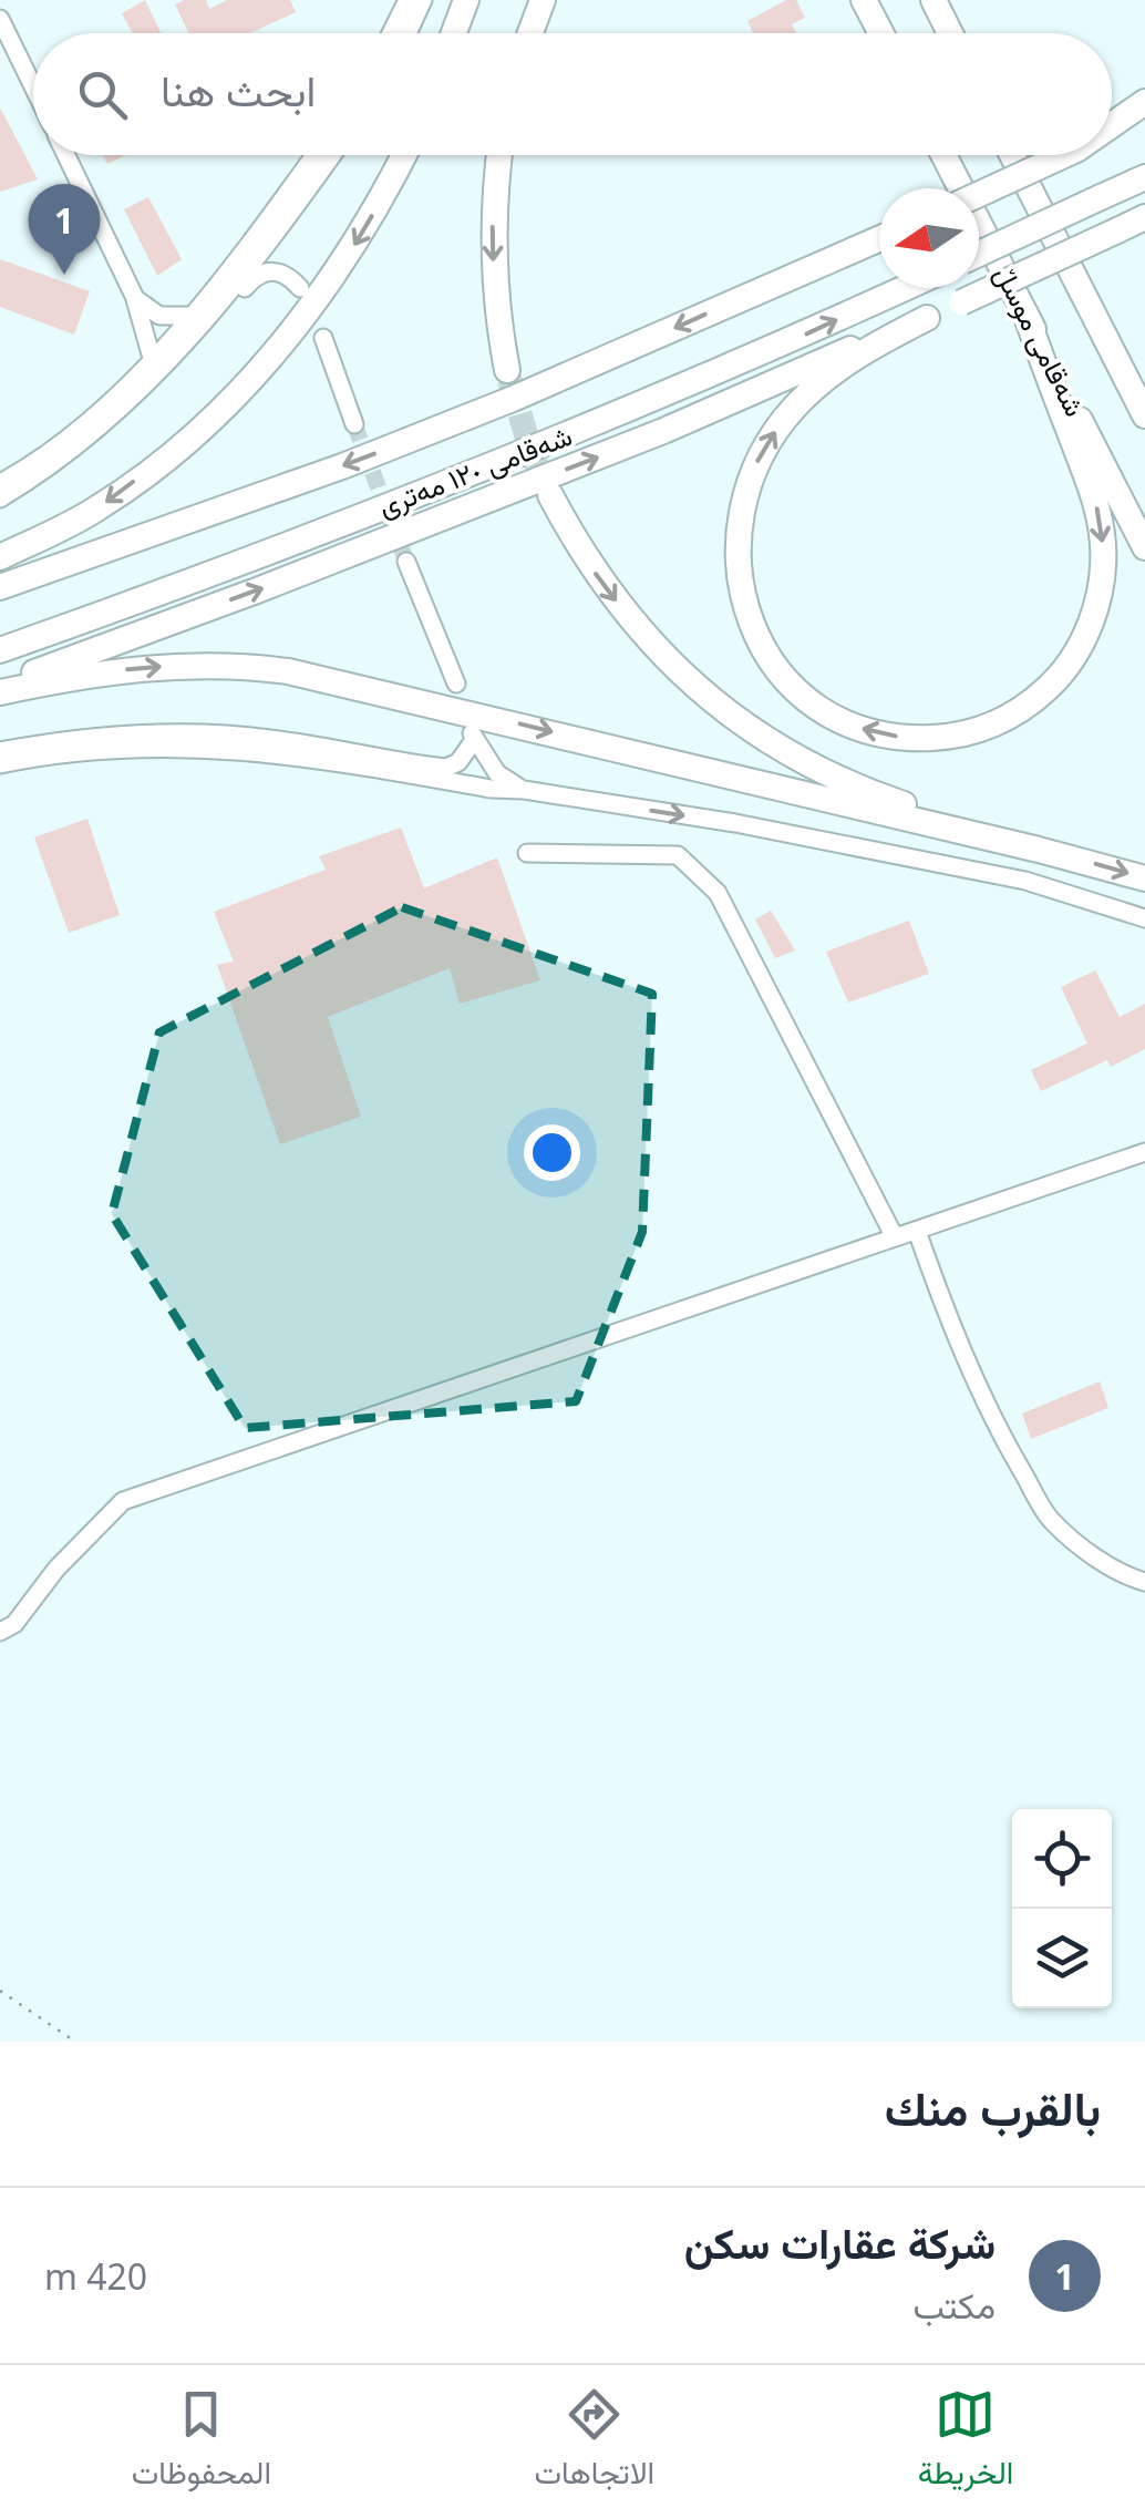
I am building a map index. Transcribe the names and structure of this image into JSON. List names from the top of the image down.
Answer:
{
  "streets": {
    "highway": ["شەقامی موسڵ", "شەقامی ١٢٠ مەتری"]
  },
  "north": "left",
  "page": {
    "search": "ابحث هنا",
    "pins": "1",
    "heading": "بالقرب منك",
    "list": [
      {
        "mark": "1",
        "name": "شركة عقارات سكن",
        "note": "مكتب",
        "value": "420 m"
      }
    ],
    "nav": ["الخريطة", "الاتجاهات", "المحفوظات"]
  }
}
